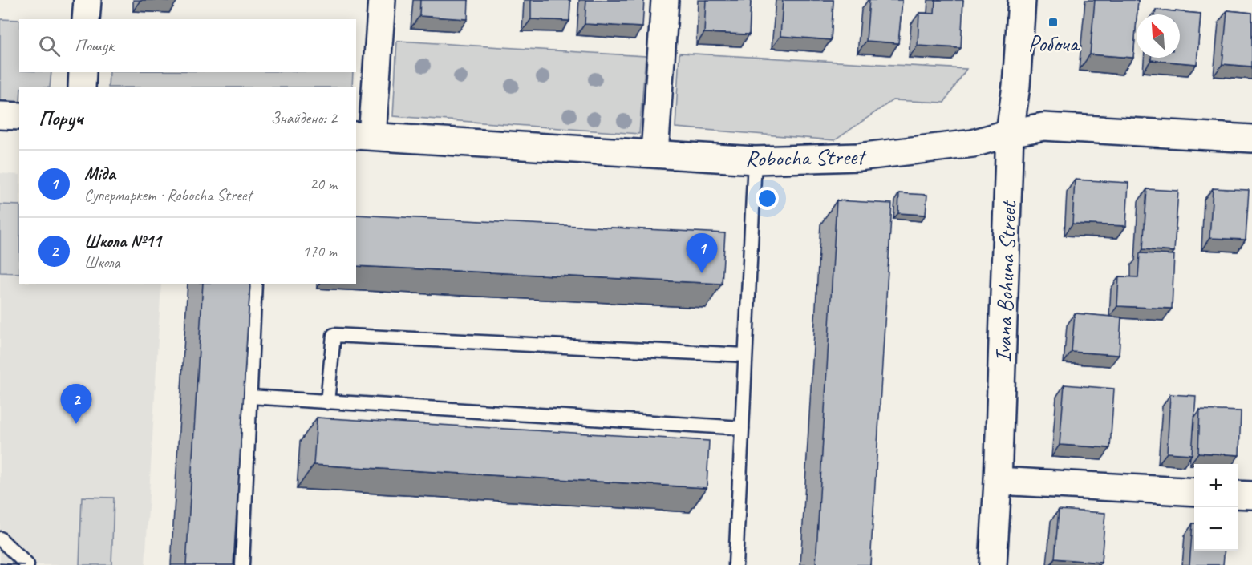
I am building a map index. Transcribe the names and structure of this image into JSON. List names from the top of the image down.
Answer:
{
  "streets": {
    "street": ["Robocha Street", "Ivana Bohuna Street"]
  },
  "crossings": [
    ["Robocha Street", "Ivana Bohuna Street"]
  ],
  "places": {
    "transit": ["Робоча"]
  },
  "north": "top left",
  "page": {
    "search": "Пошук",
    "heading": ["Поруч", "Знайдено: 2"],
    "list": [
      {
        "mark": "1",
        "name": "Міда",
        "note": "Супермаркет · Robocha Street",
        "value": "20 m"
      },
      {
        "mark": "2",
        "name": "Школа №11",
        "note": "Школа",
        "value": "170 m"
      }
    ],
    "pins": ["1", "2"],
    "map_buttons": ["+", "−"]
  }
}
